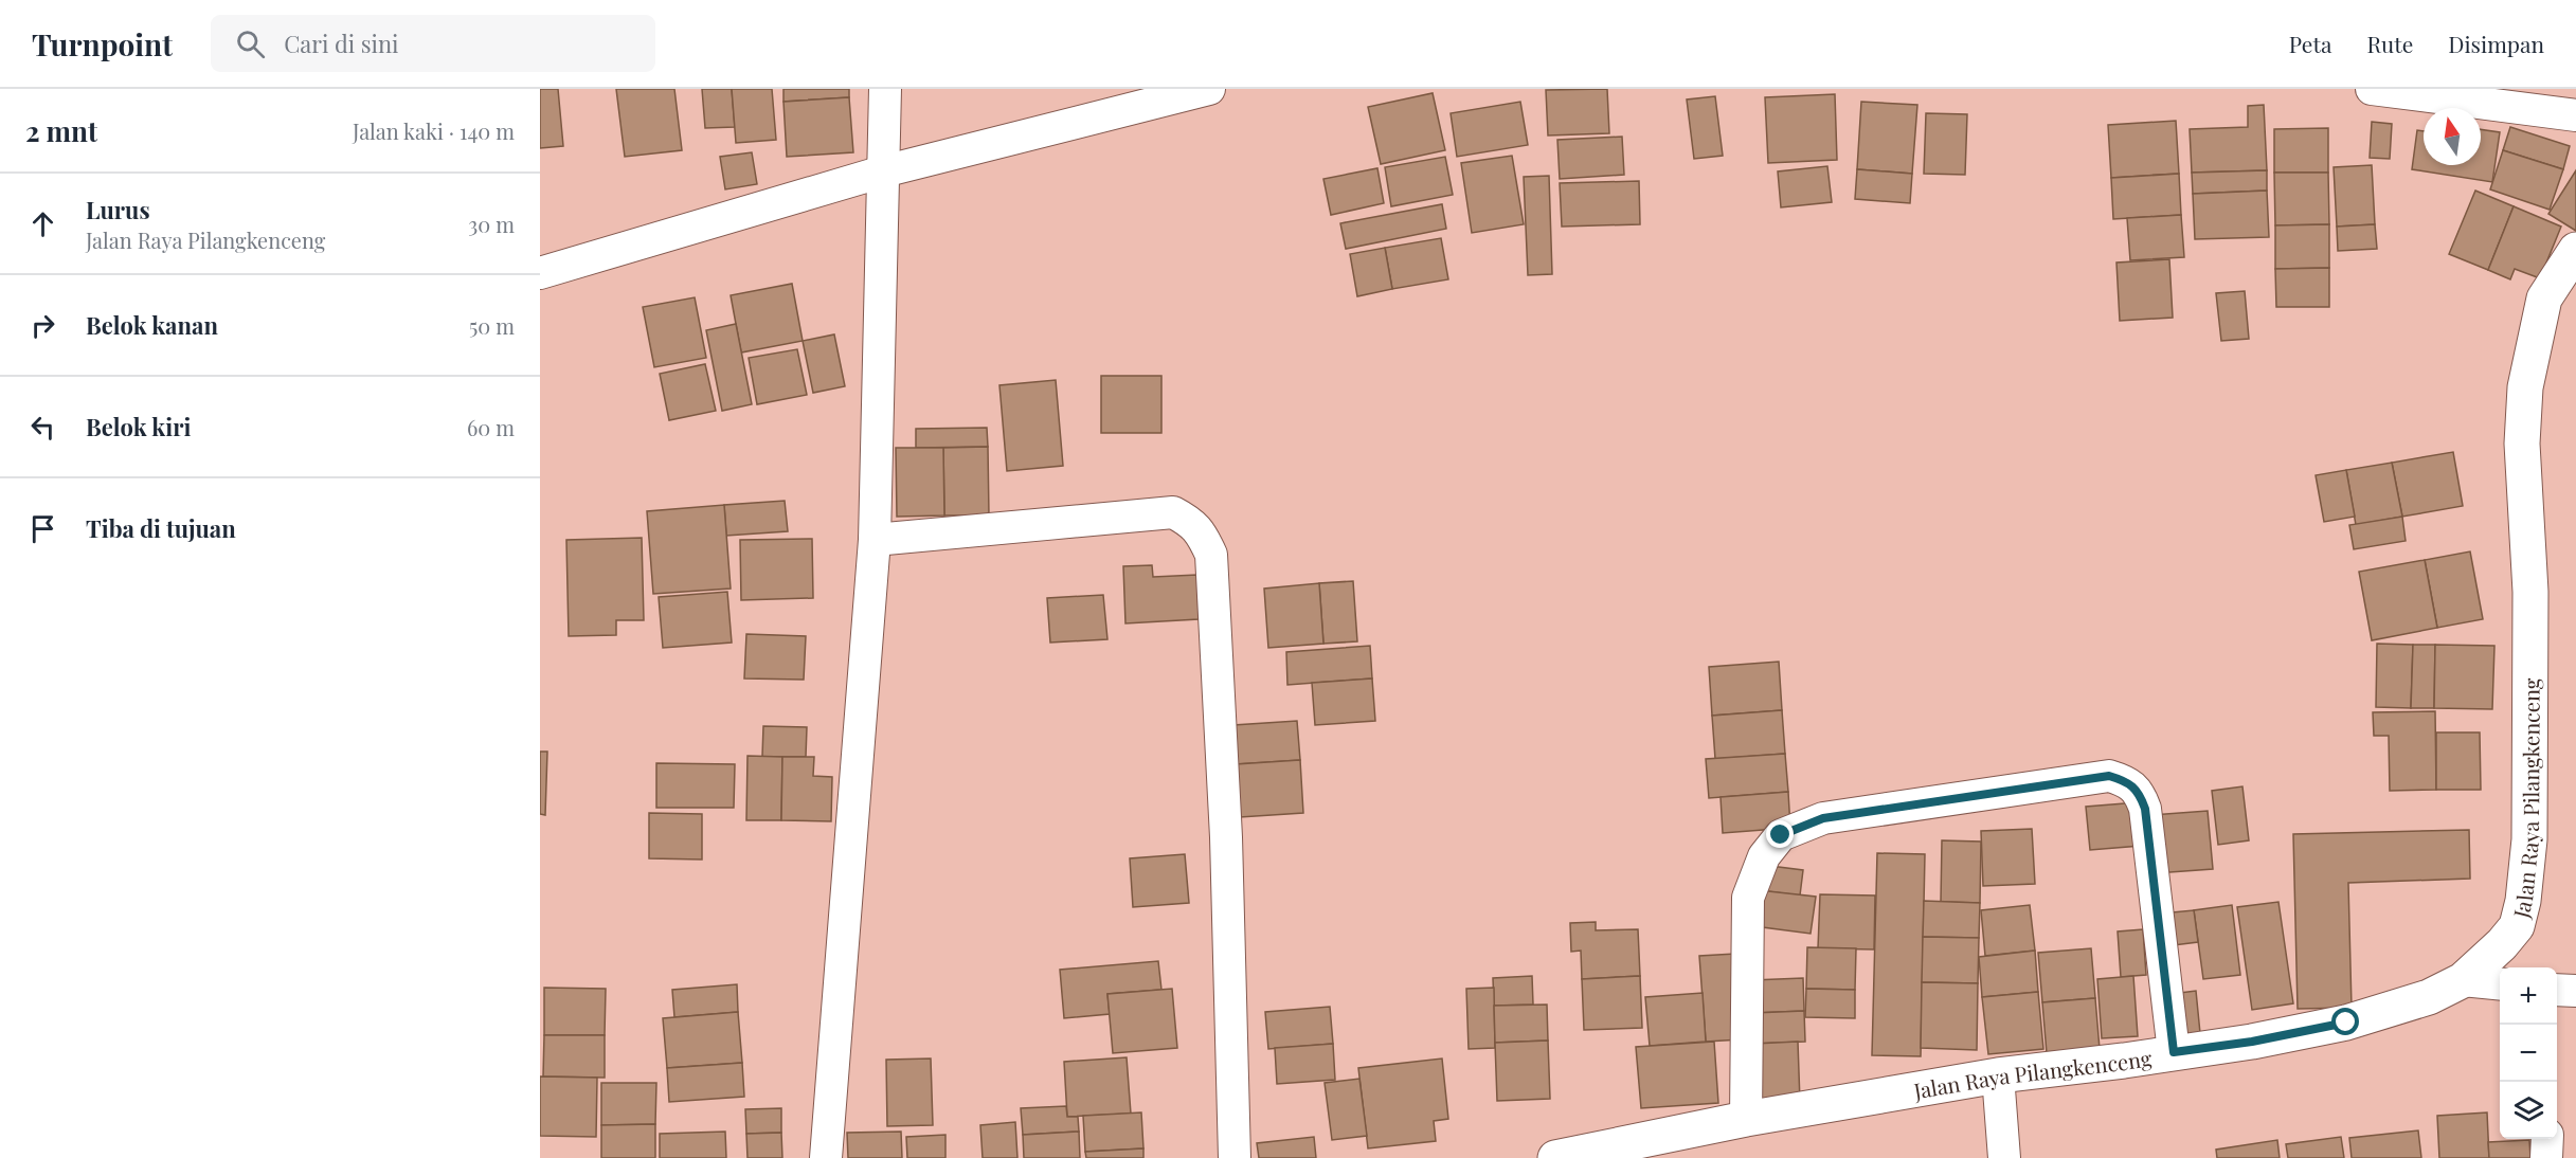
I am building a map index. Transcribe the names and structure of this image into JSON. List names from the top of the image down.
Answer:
{
  "streets": {
    "main road": ["Jalan Raya Pilangkenceng"]
  },
  "north": "top",
  "page": {
    "header": "Turnpoint",
    "search": "Cari di sini",
    "nav": ["Peta", "Rute", "Disimpan"],
    "heading": ["2 mnt", "Jalan kaki · 140 m"],
    "list": [
      ["Lurus", "Jalan Raya Pilangkenceng", "30 m"],
      ["Belok kanan", "50 m"],
      ["Belok kiri", "60 m"],
      "Tiba di tujuan"
    ],
    "map_buttons": ["+", "−"]
  }
}
